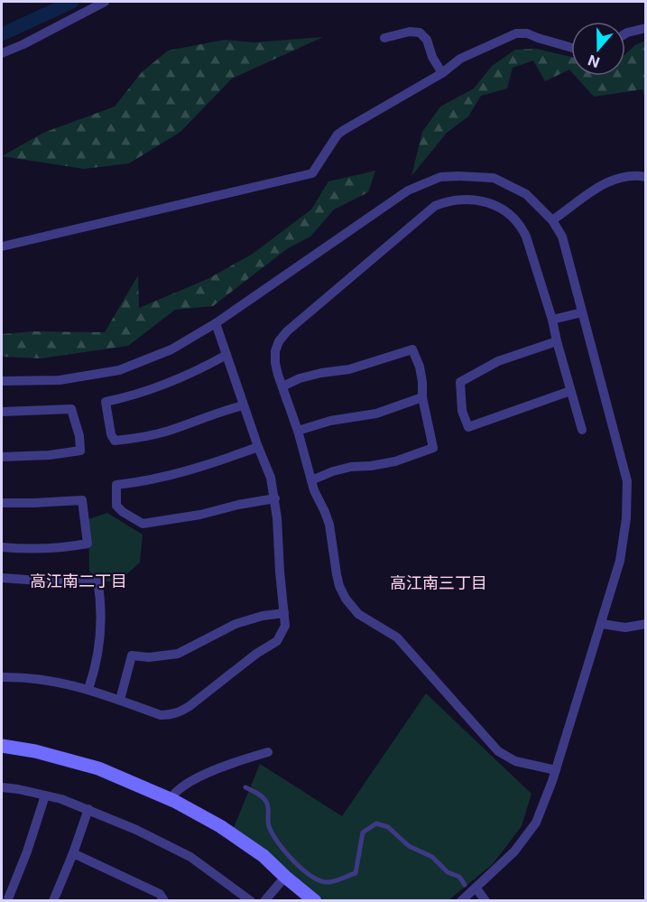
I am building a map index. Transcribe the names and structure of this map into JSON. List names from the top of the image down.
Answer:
{
  "districts": ["高江南二丁目", "高江南三丁目"],
  "north": "bottom"
}
